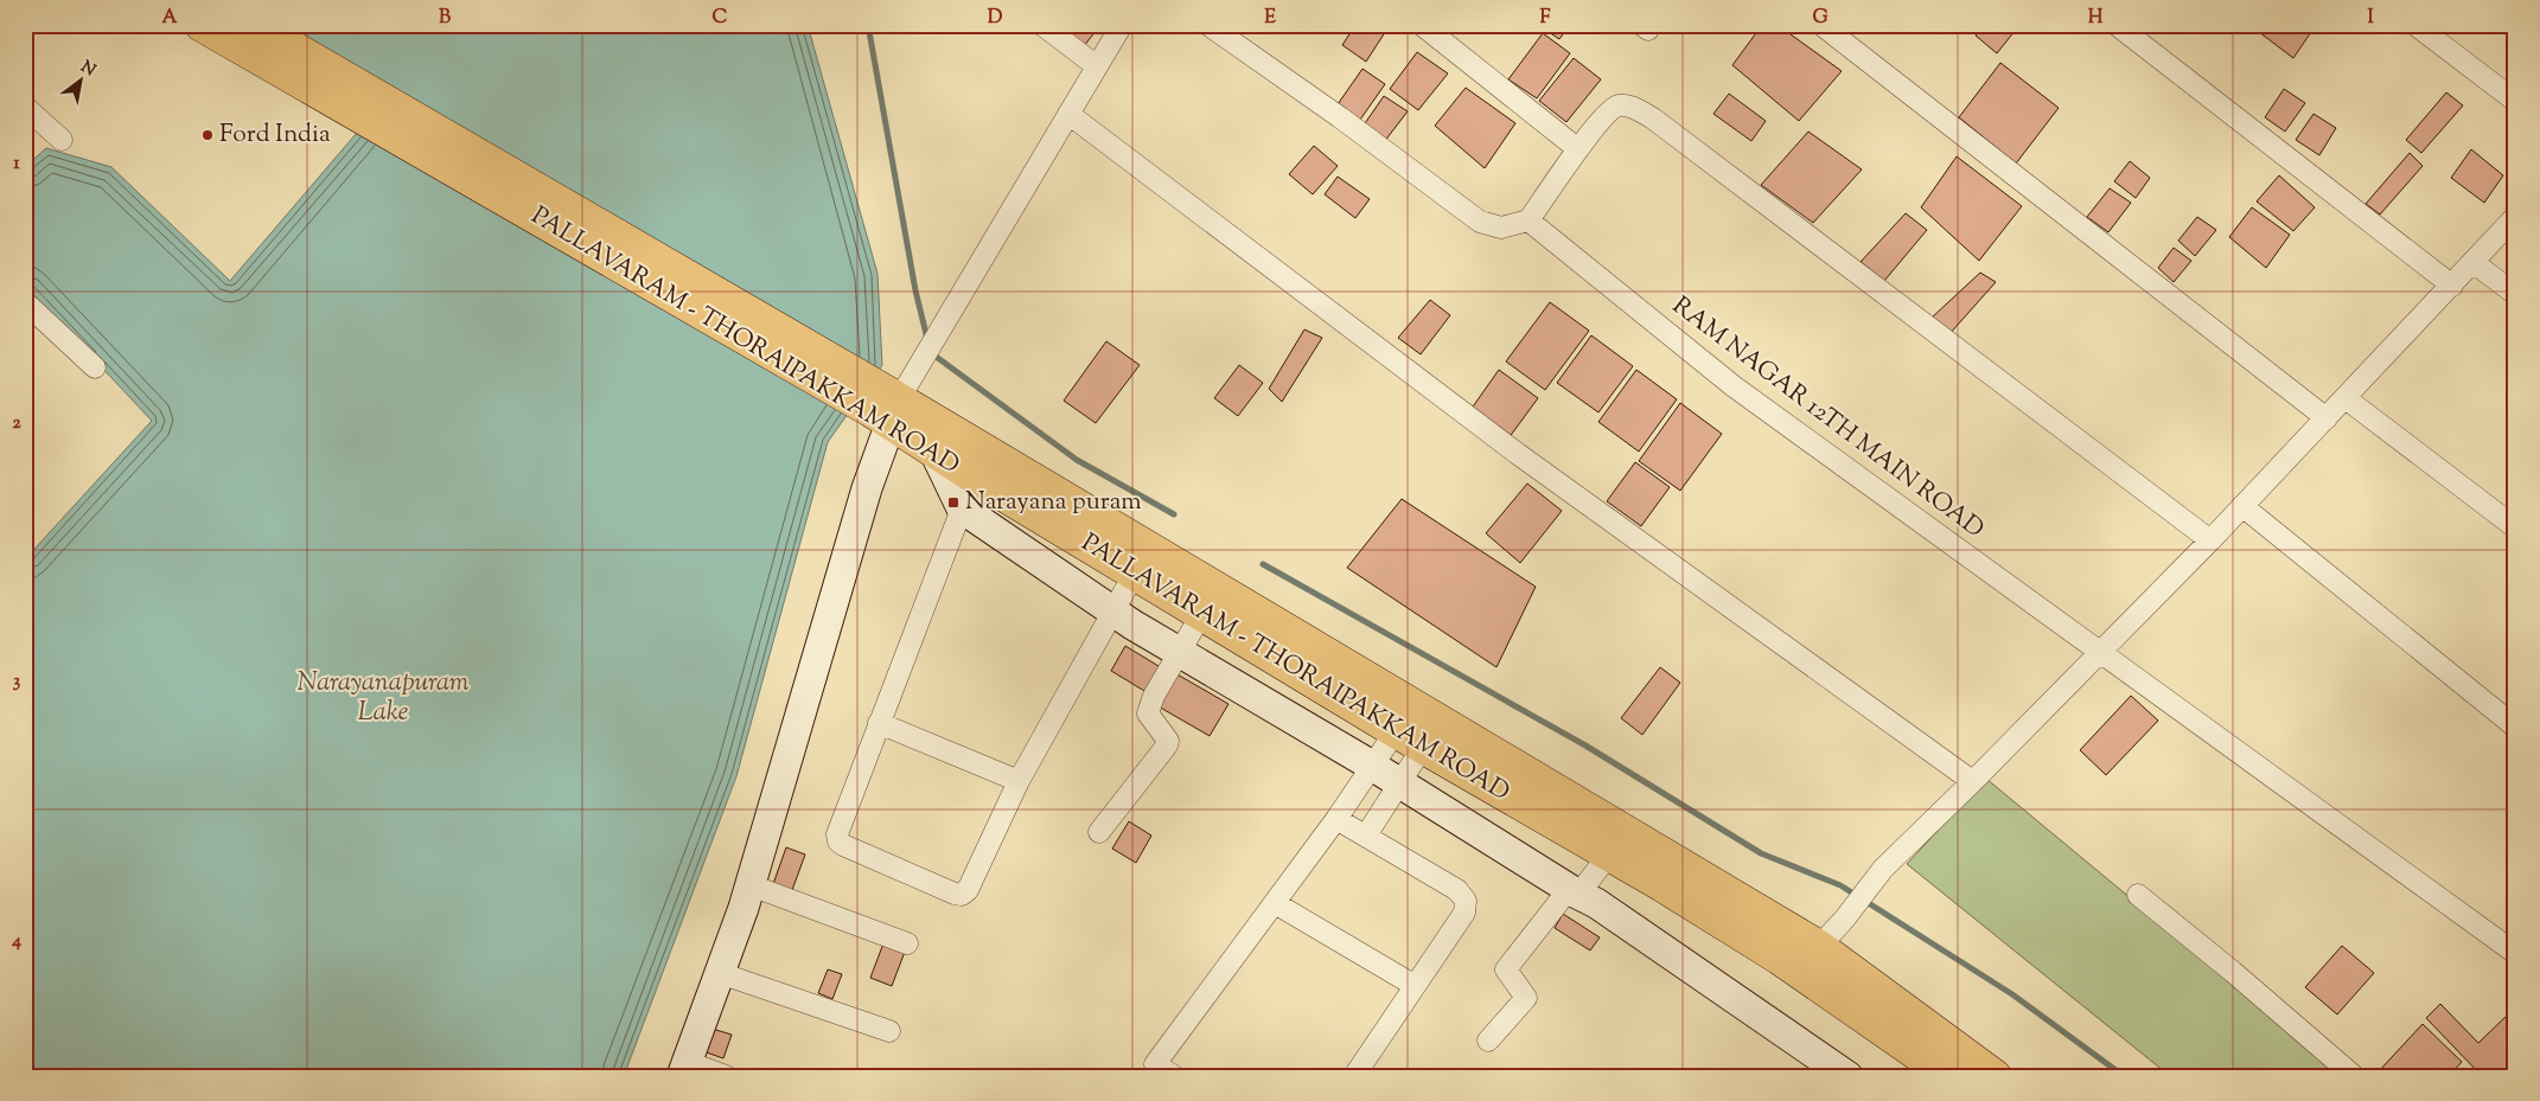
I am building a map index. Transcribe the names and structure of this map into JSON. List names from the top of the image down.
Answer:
{
  "streets": {
    "main road": ["PALLAVARAM - THORAIPAKKAM ROAD"],
    "street": ["RAM NAGAR 12TH MAIN ROAD"]
  },
  "water": ["Narayanapuram Lake"],
  "places": {
    "other": ["Ford India"],
    "transit": ["Narayana puram"]
  },
  "north": "top right",
  "grid": {
    "columns": [
      "A",
      "B",
      "C",
      "D",
      "E",
      "F",
      "G",
      "H",
      "I"
    ],
    "rows": [
      "1",
      "2",
      "3",
      "4"
    ]
  }
}
